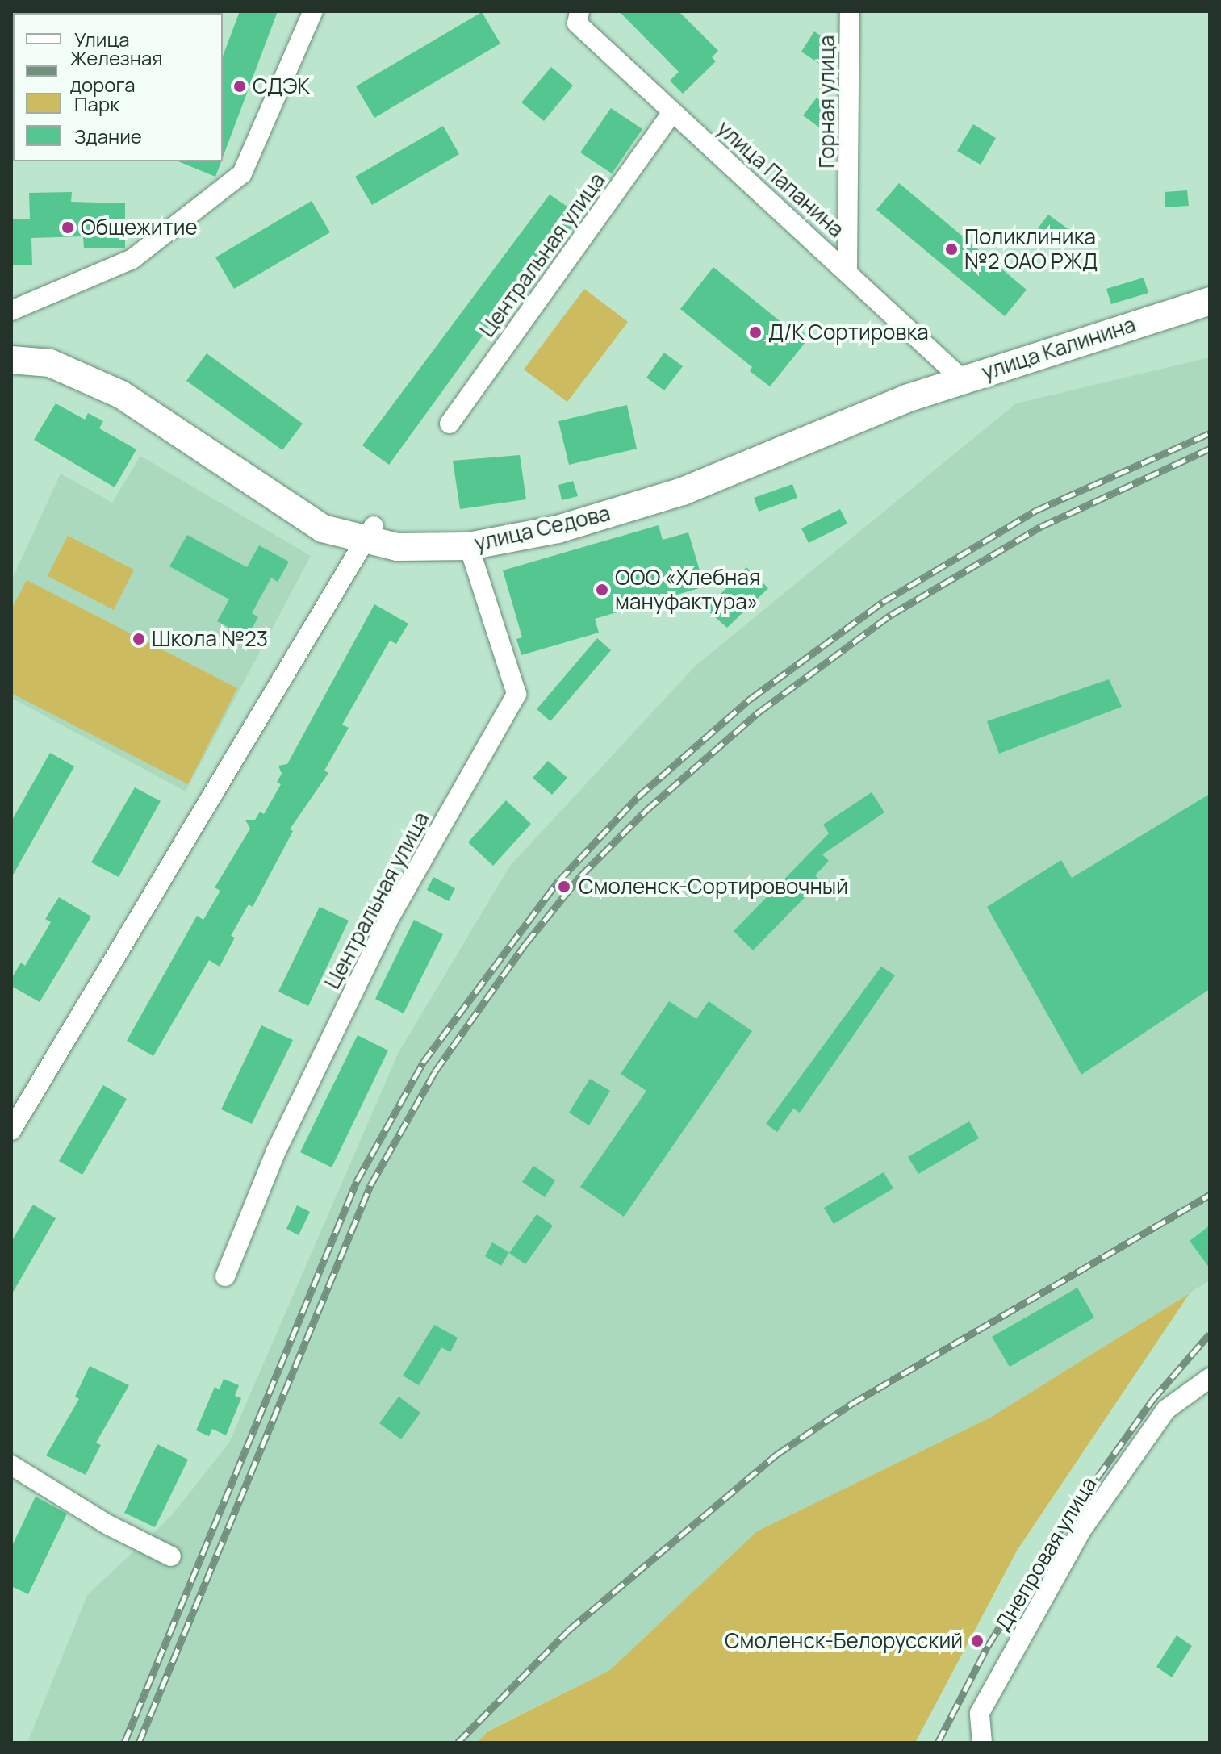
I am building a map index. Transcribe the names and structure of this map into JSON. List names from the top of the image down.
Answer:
{
  "streets": {
    "street": [
      "Горная улица",
      "улица Папанина",
      "Центральная улица",
      "улица Калинина",
      "улица Седова",
      "Днепровая улица"
    ]
  },
  "crossings": [
    ["Горная улица", "улица Папанина"],
    ["улица Папанина", "Центральная улица"],
    ["улица Папанина", "улица Калинина"],
    ["Центральная улица", "улица Седова"],
    ["улица Калинина", "улица Седова"]
  ],
  "places": [
    "СДЭК",
    "Общежитие",
    "Поликлиника №2 ОАО РЖД",
    "Д/К Сортировка",
    "ООО «Хлебная мануфактура»",
    "Школа №23",
    "Смоленск-Сортировочный",
    "Смоленск-Белорусский"
  ],
  "legend": [
    "Улица",
    "Железная дорога",
    "Парк",
    "Здание"
  ]
}
